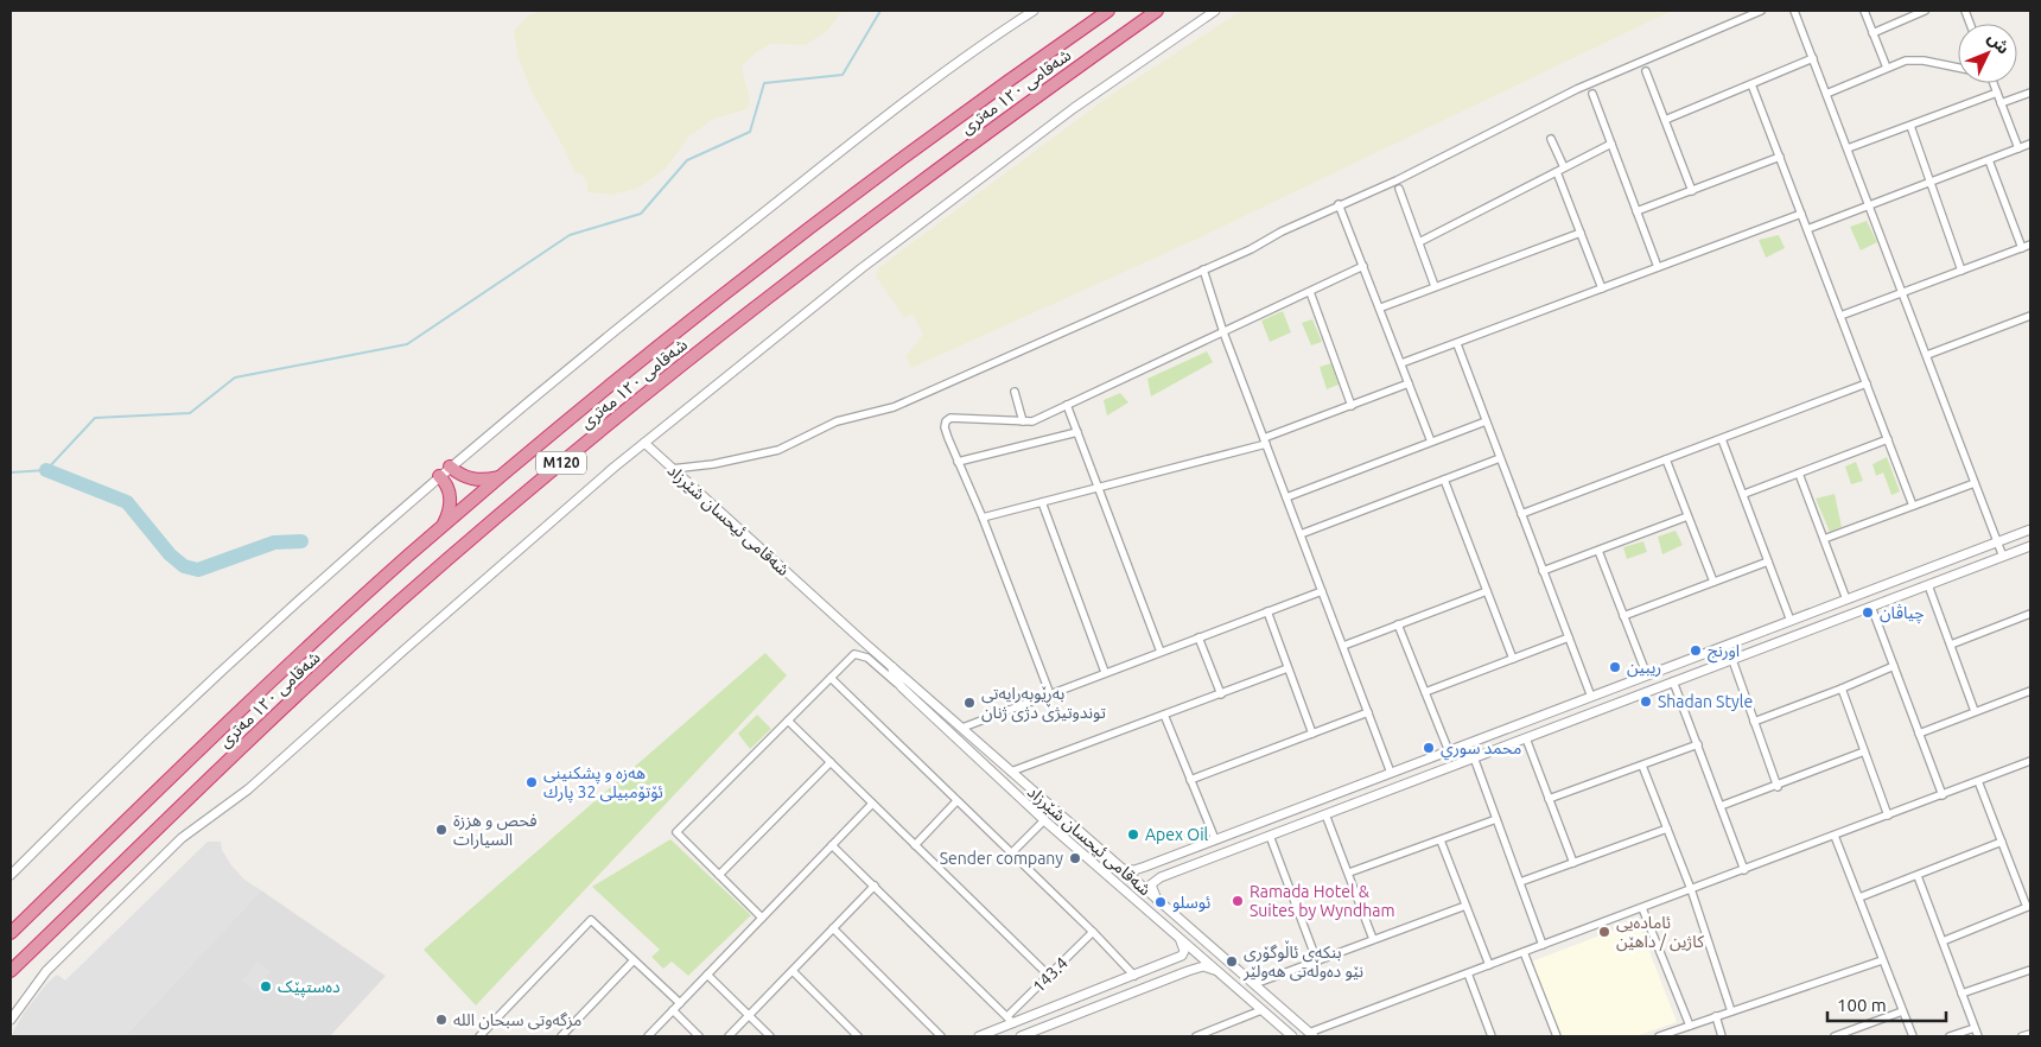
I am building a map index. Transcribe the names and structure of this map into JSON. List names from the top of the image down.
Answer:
{
  "streets": {
    "highway": ["شەقامی ١٢٠ مەتری", "M120"],
    "street": ["شەقامی ئیحسان شێرزاد", "143.4"]
  },
  "places": [
    "چياڤان",
    "اورنج",
    "ريبين",
    "Shadan Style",
    "بەڕێوبەرایەتی توندوتیژی دژی ژنان",
    "محمد سوري",
    "هه‌زه‌ و پشكنینی ئۆتۆمبیلی 32 پارك",
    "فحص و هززة السيارات",
    "Apex Oil",
    "Sender company",
    "Ramada Hotel & Suites by Wyndham",
    "ئوسلو",
    "ئامادەيی کاژين / داهێن",
    "بنکەی ئاڵوگۆڕی نێو دەوڵەتی هەولێر",
    "دەستپێک",
    "مزگەوتی سبحان اللە"
  ],
  "scale_bar": "100 m",
  "north": "top right"
}
